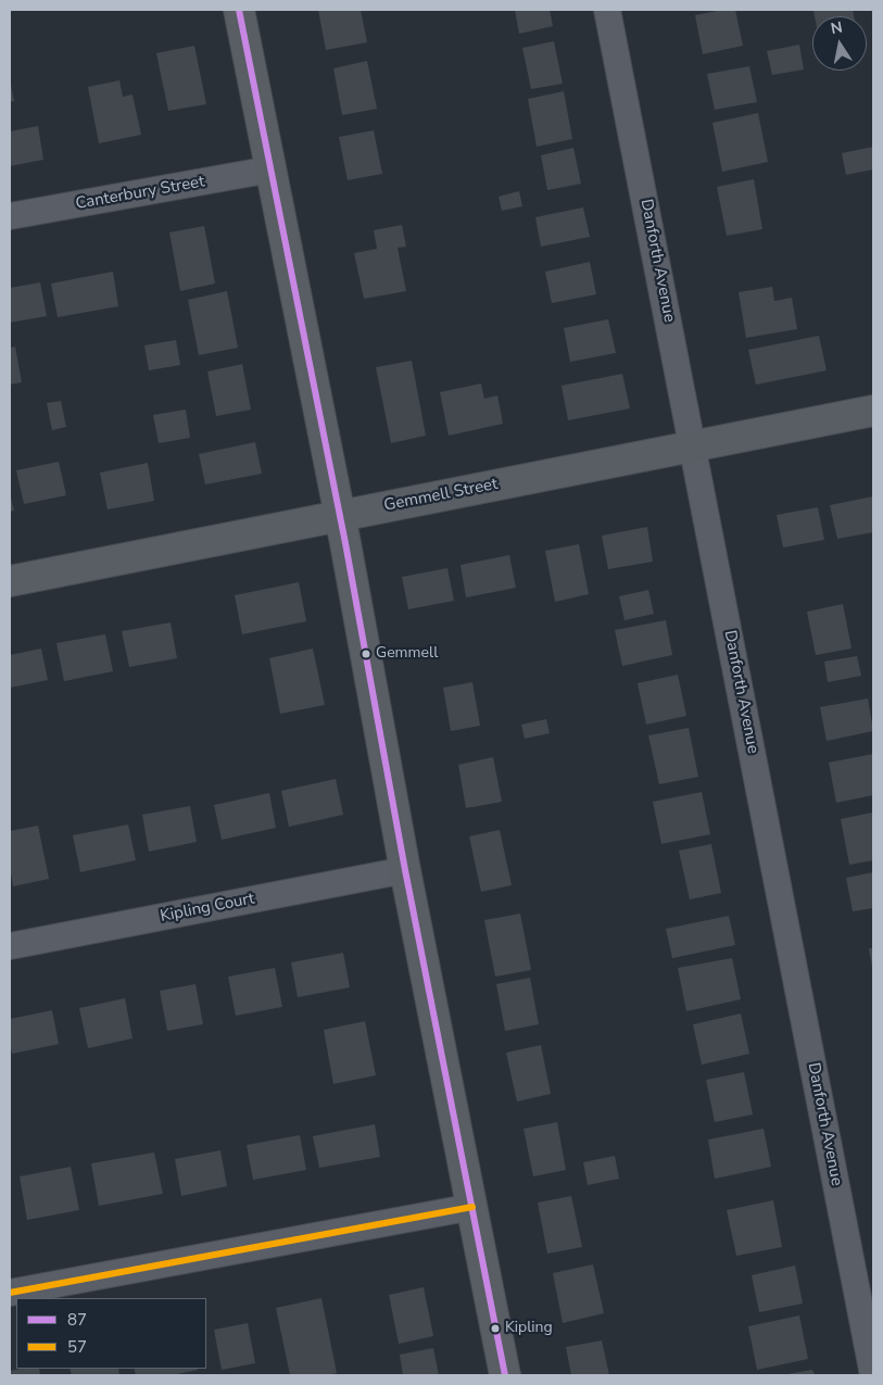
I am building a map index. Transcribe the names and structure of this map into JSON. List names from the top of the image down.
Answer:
{
  "streets": {
    "street": [
      "Canterbury Street",
      "Danforth Avenue",
      "Gemmell Street",
      "Kipling Court"
    ]
  },
  "crossings": [
    ["Danforth Avenue", "Gemmell Street"]
  ],
  "places": ["Gemmell", "Kipling"],
  "lines": ["transit line 87", "transit line 57"],
  "legend": ["87", "57"],
  "north": "top"
}
